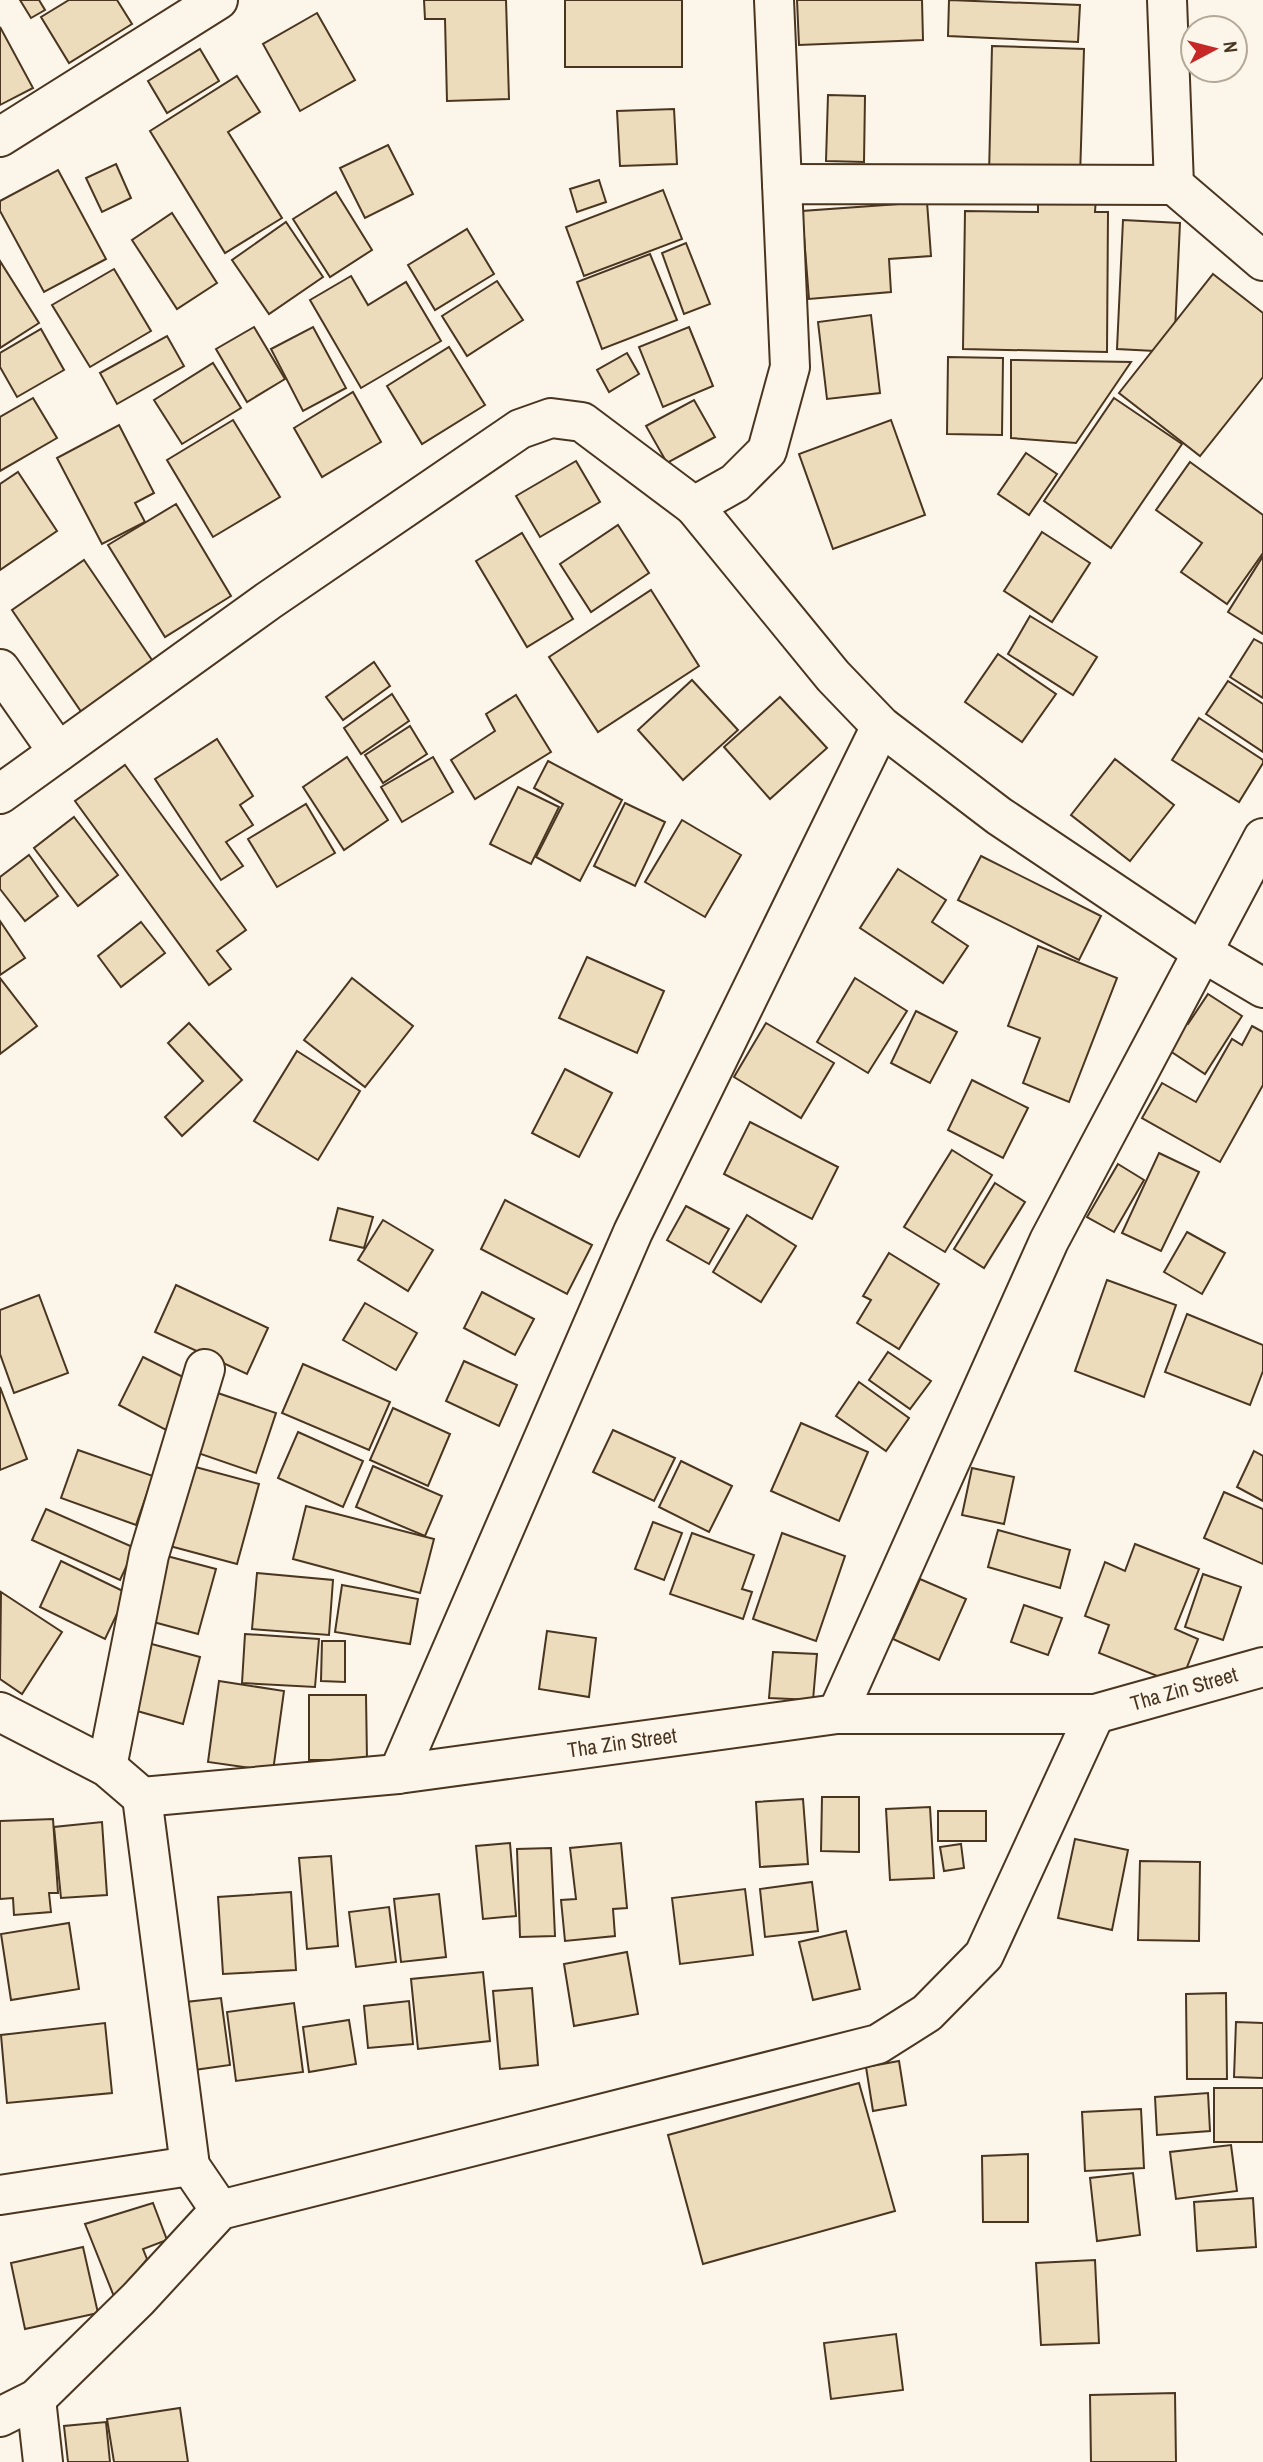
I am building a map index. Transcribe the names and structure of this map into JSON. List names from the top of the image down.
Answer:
{
  "streets": {
    "street": ["Tha Zin Street"]
  },
  "north": "right"
}
